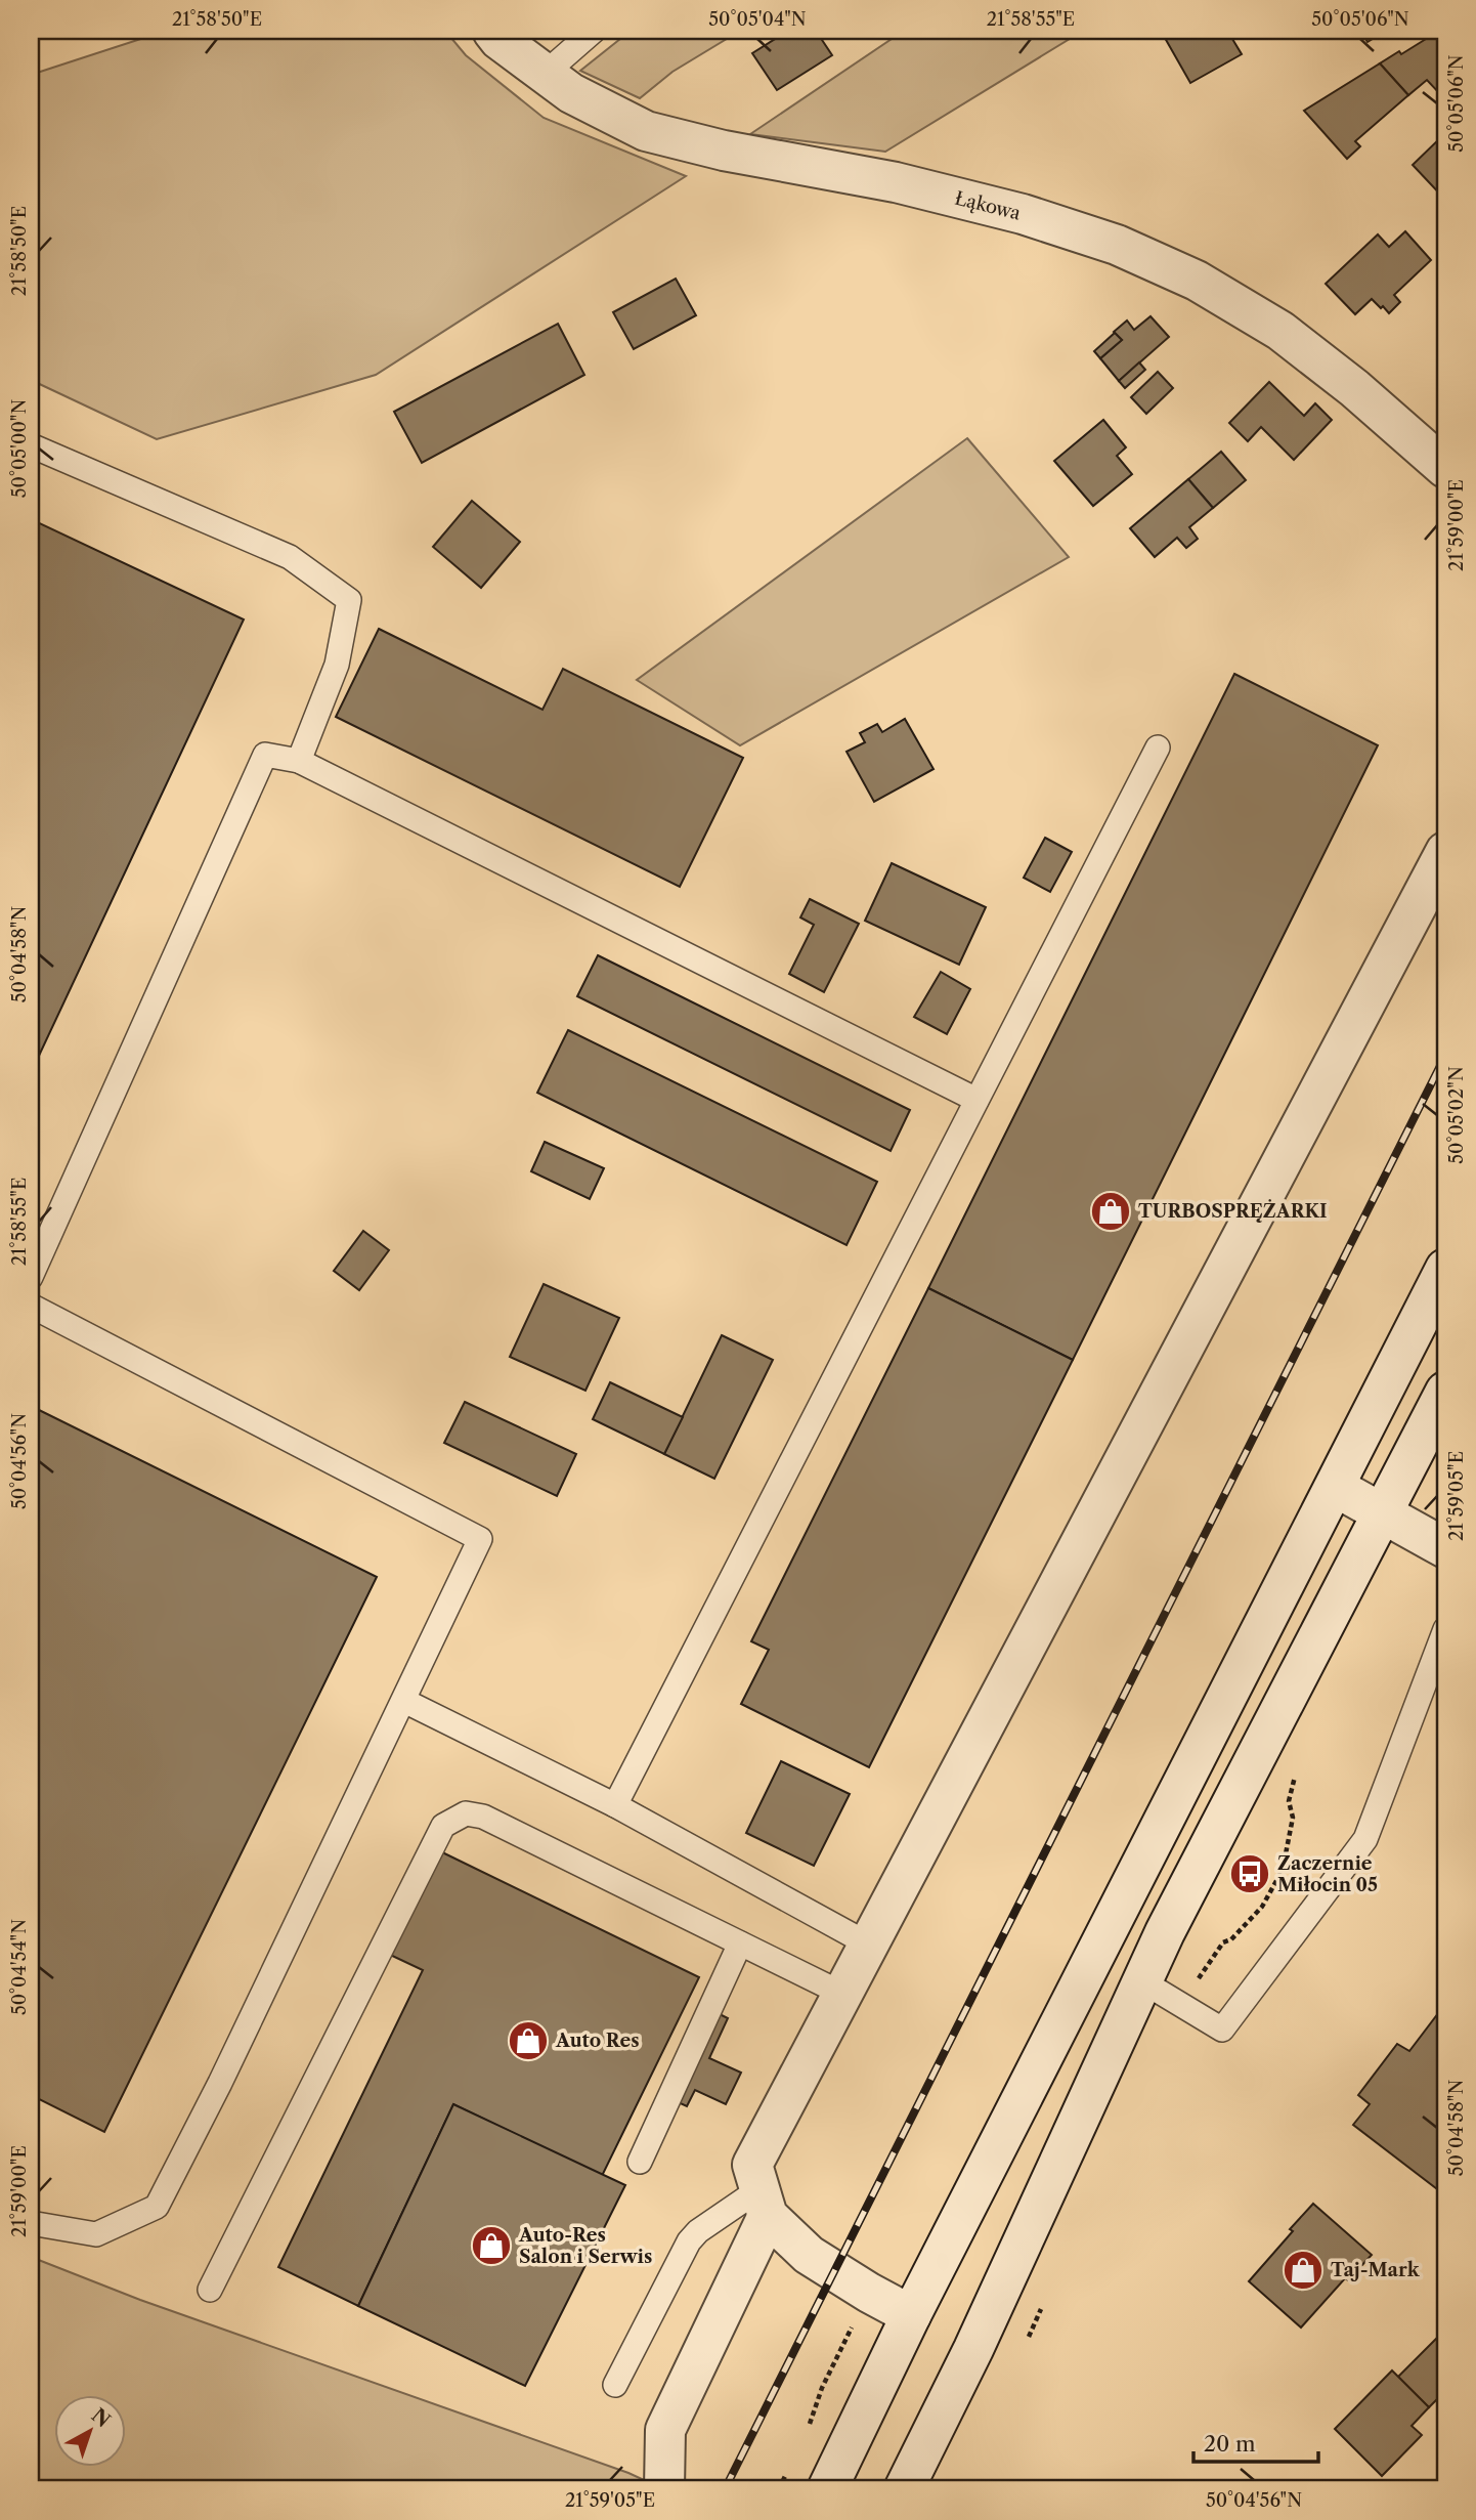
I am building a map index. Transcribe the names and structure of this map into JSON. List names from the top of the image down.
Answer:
{
  "streets": {
    "street": ["Łąkowa"]
  },
  "places": {
    "shop": [
      "TURBOSPRĘŻARKI",
      "Auto Res",
      "Auto-Res Salon i Serwis",
      "Taj-Mark"
    ],
    "bus stop": ["Zaczernie Miłocin 05"]
  },
  "scale_bar": "20 m",
  "north": "top right",
  "coordinates": [
    "21°58'50\"E",
    "50°05'04\"N",
    "21°58'55\"E",
    "50°05'06\"N",
    "50°05'00\"N",
    "21°59'00\"E",
    "50°04'58\"N",
    "50°05'02\"N",
    "50°04'56\"N",
    "21°59'05\"E",
    "50°04'54\"N"
  ]
}
